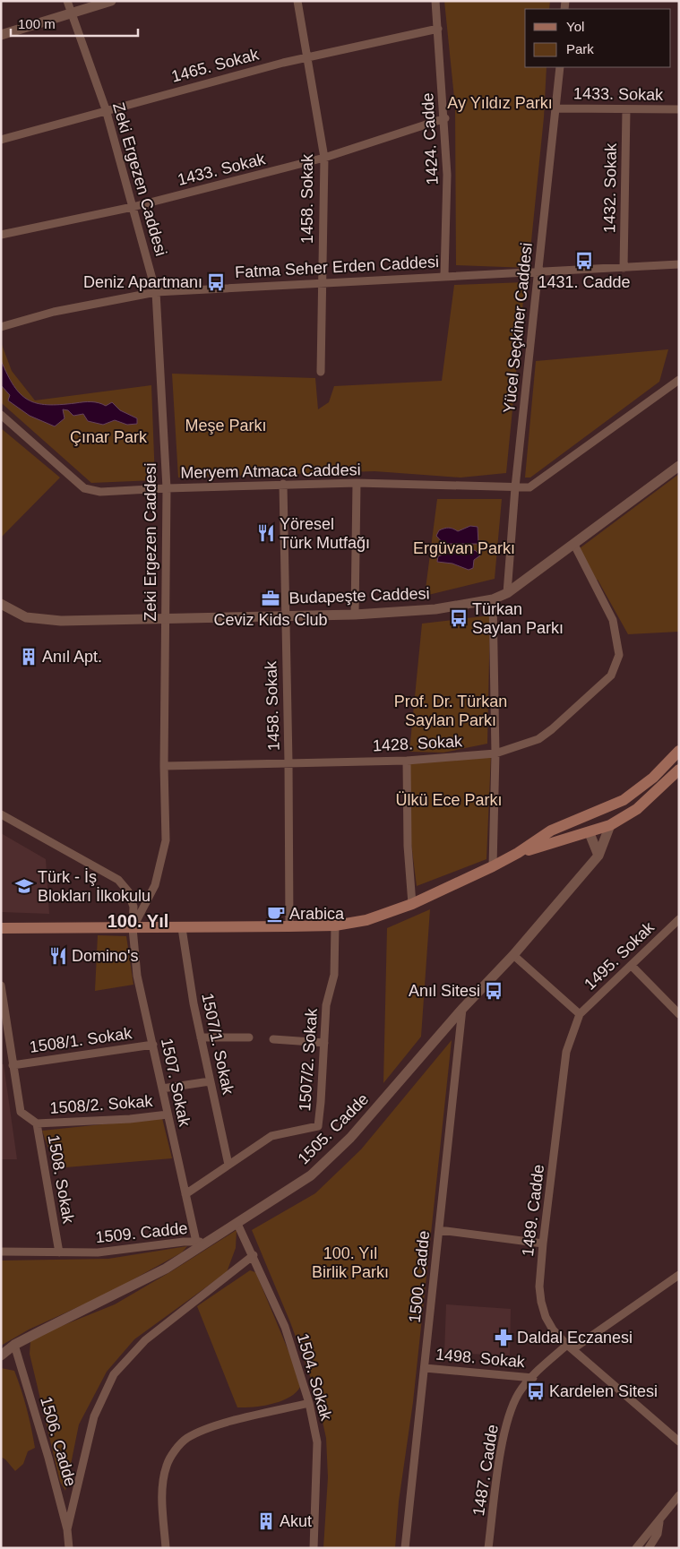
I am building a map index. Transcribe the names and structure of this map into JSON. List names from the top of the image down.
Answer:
{
  "streets": {
    "street": [
      "1465. Sokak",
      "1433. Sokak",
      "1424. Cadde",
      "Zeki Ergezen Caddesi",
      "1432. Sokak",
      "1458. Sokak",
      "Fatma Seher Erden Caddesi",
      "Yücel Seçkiner Caddesi",
      "Meryem Atmaca Caddesi",
      "Budapeşte Caddesi",
      "1428. Sokak",
      "1495. Sokak",
      "1508/1. Sokak",
      "1507/1. Sokak",
      "1507/2. Sokak",
      "1507. Sokak",
      "1508/2. Sokak",
      "1505. Cadde",
      "1508. Sokak",
      "1489. Cadde",
      "1509. Cadde",
      "1500. Cadde",
      "1498. Sokak",
      "1504. Sokak",
      "1506. Cadde",
      "1487. Cadde"
    ]
  },
  "crossings": [
    ["1465. Sokak", "1424. Cadde"],
    ["1465. Sokak", "Zeki Ergezen Caddesi"],
    ["1465. Sokak", "1458. Sokak"],
    ["1433. Sokak", "1424. Cadde"],
    ["1433. Sokak", "Zeki Ergezen Caddesi"],
    ["1433. Sokak", "1432. Sokak"],
    ["1433. Sokak", "1458. Sokak"],
    ["1433. Sokak", "Yücel Seçkiner Caddesi"],
    ["1424. Cadde", "Fatma Seher Erden Caddesi"],
    ["Zeki Ergezen Caddesi", "Fatma Seher Erden Caddesi"],
    ["Zeki Ergezen Caddesi", "Meryem Atmaca Caddesi"],
    ["Zeki Ergezen Caddesi", "Budapeşte Caddesi"],
    ["Zeki Ergezen Caddesi", "1428. Sokak"],
    ["Zeki Ergezen Caddesi", "1507. Sokak"],
    ["1432. Sokak", "Fatma Seher Erden Caddesi"],
    ["1458. Sokak", "Fatma Seher Erden Caddesi"],
    ["1458. Sokak", "Meryem Atmaca Caddesi"],
    ["1458. Sokak", "Budapeşte Caddesi"],
    ["1458. Sokak", "1428. Sokak"],
    ["Fatma Seher Erden Caddesi", "Yücel Seçkiner Caddesi"],
    ["Yücel Seçkiner Caddesi", "Meryem Atmaca Caddesi"],
    ["Yücel Seçkiner Caddesi", "Budapeşte Caddesi"],
    ["Budapeşte Caddesi", "1428. Sokak"],
    ["1495. Sokak", "1489. Cadde"],
    ["1508/1. Sokak", "1507. Sokak"],
    ["1508/1. Sokak", "1508. Sokak"],
    ["1507/1. Sokak", "1507/2. Sokak"],
    ["1507/2. Sokak", "1507. Sokak"],
    ["1507. Sokak", "1508/2. Sokak"],
    ["1507. Sokak", "1505. Cadde"],
    ["1507. Sokak", "1509. Cadde"],
    ["1508/2. Sokak", "1508. Sokak"],
    ["1505. Cadde", "1509. Cadde"],
    ["1505. Cadde", "1500. Cadde"],
    ["1505. Cadde", "1504. Sokak"],
    ["1505. Cadde", "1506. Cadde"],
    ["1508. Sokak", "1509. Cadde"],
    ["1489. Cadde", "1487. Cadde"],
    ["1500. Cadde", "1498. Sokak"],
    ["1498. Sokak", "1487. Cadde"]
  ],
  "districts": ["100. Yıl"],
  "parks": [
    "Ay Yıldız Parkı",
    "Meşe Parkı",
    "Çınar Park",
    "Ergüvan Parkı",
    "Prof. Dr. Türkan Saylan Parkı",
    "Ülkü Ece Parkı",
    "100. Yıl Birlik Parkı"
  ],
  "places": {
    "bus stop": [
      "1431. Cadde",
      "Deniz Apartmanı",
      "Türkan Saylan Parkı",
      "Anıl Sitesi",
      "Kardelen Sitesi"
    ],
    "restaurant": ["Yöresel Türk Mutfağı", "Domino's"],
    "office": ["Ceviz Kids Club"],
    "building": ["Anıl Apt.", "Akut"],
    "school or university": ["Türk - İş Blokları İlkokulu"],
    "cafe": ["Arabica"],
    "pharmacy": ["Daldal Eczanesi"]
  },
  "legend": ["Yol", "Park"],
  "scale_bar": "100 m"
}
